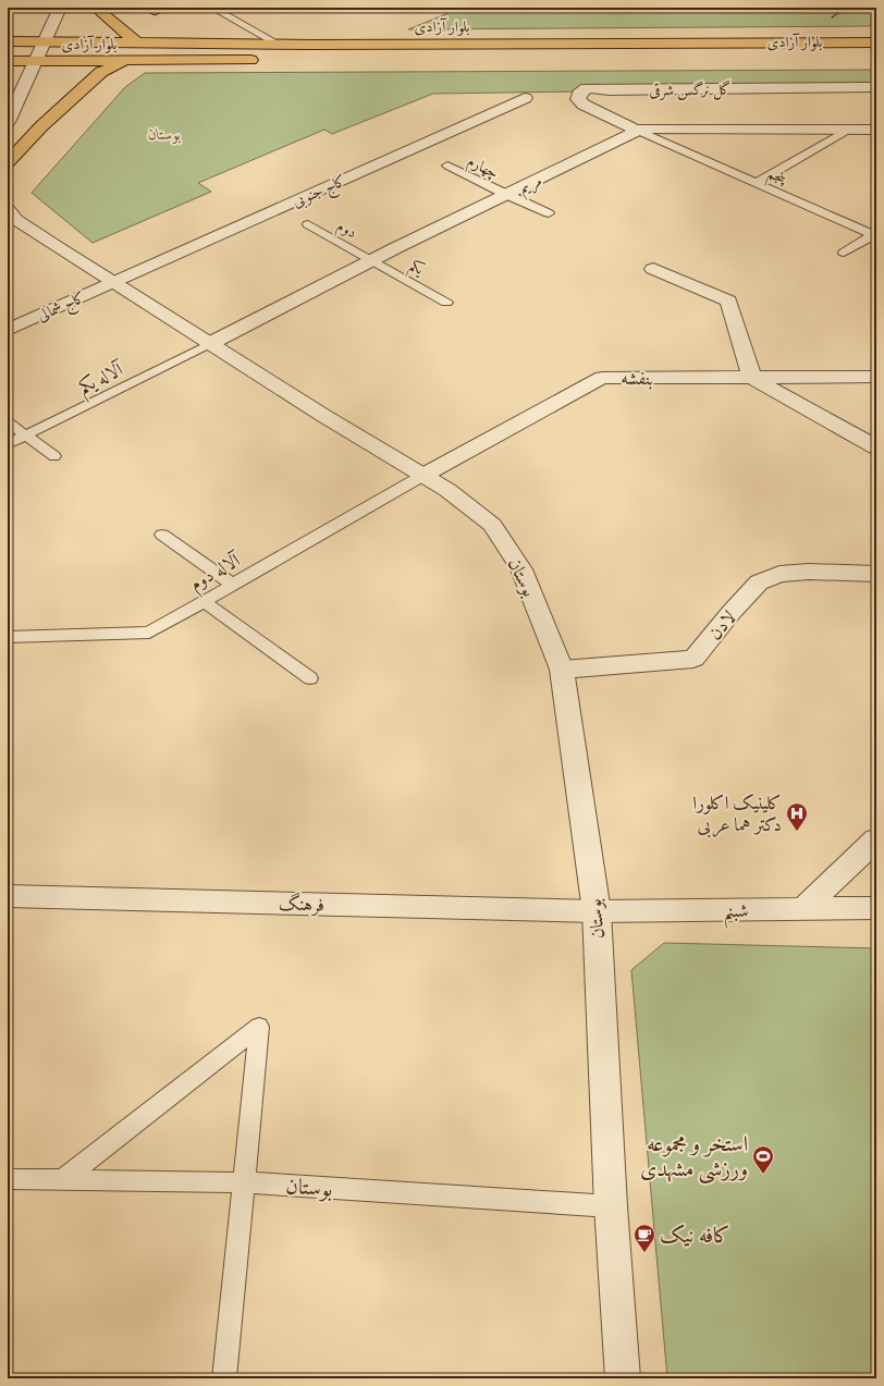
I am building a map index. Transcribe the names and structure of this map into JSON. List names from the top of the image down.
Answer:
{
  "streets": {
    "main road": ["بلوار آزادی"],
    "street": [
      "گل نرگس شرقی",
      "مریم",
      "کاج جنوبی",
      "کاج شمالی",
      "بنفشه",
      "بوستان",
      "لادن",
      "فرهنگ",
      "شبنم"
    ],
    "lane": [
      "چهارم",
      "پنجم",
      "دوم",
      "یکم",
      "آلاله یکم",
      "آلاله دوم"
    ]
  },
  "crossings": [
    ["گل نرگس شرقی", "پنجم"],
    ["گل نرگس شرقی", "مریم"],
    ["چهارم", "مریم"],
    ["پنجم", "مریم"],
    ["مریم", "دوم"],
    ["مریم", "یکم"],
    ["مریم", "آلاله یکم"],
    ["مریم", "بوستان"],
    ["کاج جنوبی", "کاج شمالی"],
    ["کاج جنوبی", "بوستان"],
    ["دوم", "یکم"],
    ["کاج شمالی", "بوستان"],
    ["آلاله یکم", "بوستان"],
    ["بنفشه", "آلاله دوم"],
    ["بنفشه", "بوستان"],
    ["آلاله دوم", "بوستان"],
    ["بوستان", "لادن"],
    ["بوستان", "فرهنگ"],
    ["بوستان", "شبنم"],
    ["فرهنگ", "شبنم"]
  ],
  "parks": ["بوستان"],
  "places": {
    "hospital": ["کلینیک اکلورا دکتر هما عربی"],
    "sports": ["استخر و مجموعه ورزشی مشهدی"],
    "cafe": ["کافه نیک"]
  }
}
